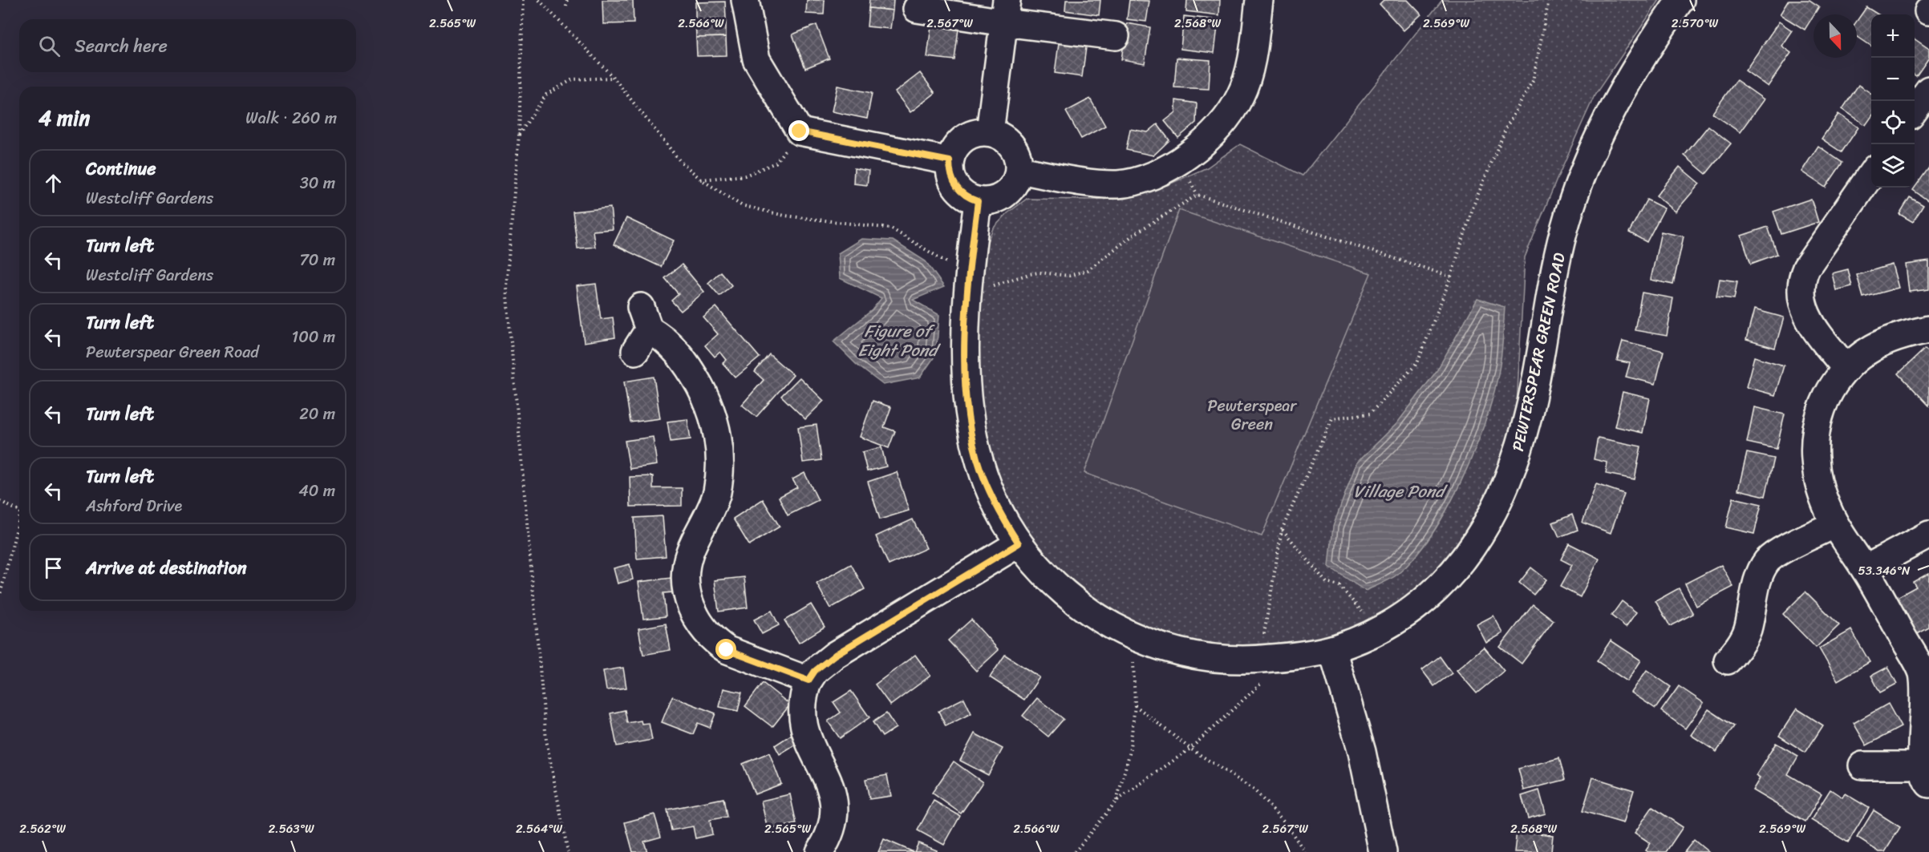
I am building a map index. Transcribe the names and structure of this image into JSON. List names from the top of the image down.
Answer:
{
  "streets": {
    "street": ["PEWTERSPEAR GREEN ROAD"]
  },
  "water": ["Figure of Eight Pond", "Village Pond"],
  "parks": ["Pewterspear Green"],
  "north": "bottom",
  "page": {
    "map_buttons": ["+", "−"],
    "search": "Search here",
    "heading": ["4 min", "Walk · 260 m"],
    "list": [
      ["Continue", "Westcliff Gardens", "30 m"],
      ["Turn left", "Westcliff Gardens", "70 m"],
      ["Turn left", "Pewterspear Green Road", "100 m"],
      ["Turn left", "20 m"],
      ["Turn left", "Ashford Drive", "40 m"],
      "Arrive at destination"
    ]
  },
  "coordinates": [
    "2.565°W",
    "2.566°W",
    "2.567°W",
    "2.568°W",
    "2.569°W",
    "2.570°W",
    "53.346°N",
    "2.562°W",
    "2.563°W",
    "2.564°W"
  ]
}
